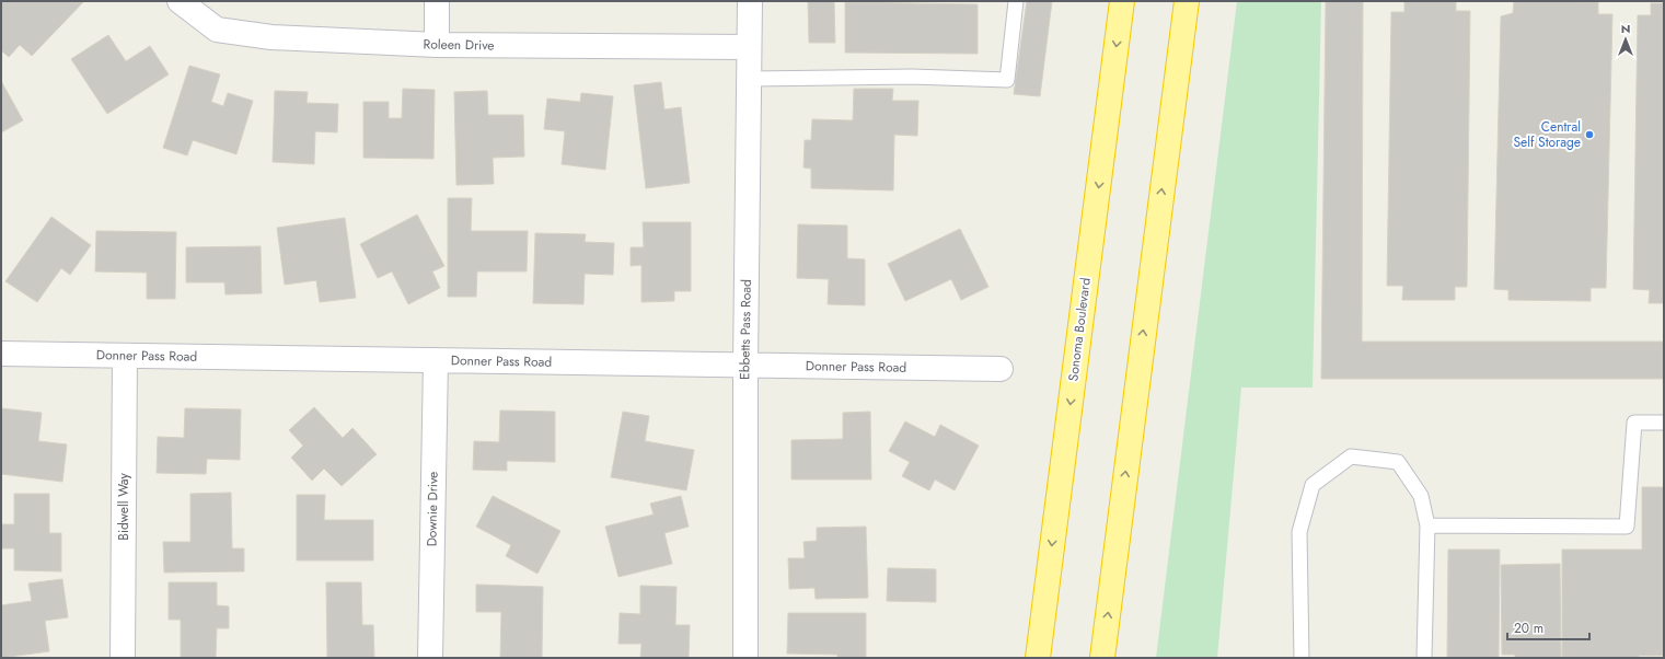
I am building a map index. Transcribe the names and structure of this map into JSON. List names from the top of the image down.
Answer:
{
  "streets": {
    "highway": ["Sonoma Boulevard"],
    "street": [
      "Roleen Drive",
      "Ebbetts Pass Road",
      "Donner Pass Road",
      "Bidwell Way",
      "Downie Drive"
    ]
  },
  "crossings": [
    ["Roleen Drive", "Ebbetts Pass Road"],
    ["Ebbetts Pass Road", "Donner Pass Road"],
    ["Donner Pass Road", "Bidwell Way"],
    ["Donner Pass Road", "Downie Drive"]
  ],
  "places": ["Central Self Storage"],
  "scale_bar": "20 m",
  "north": "top"
}
